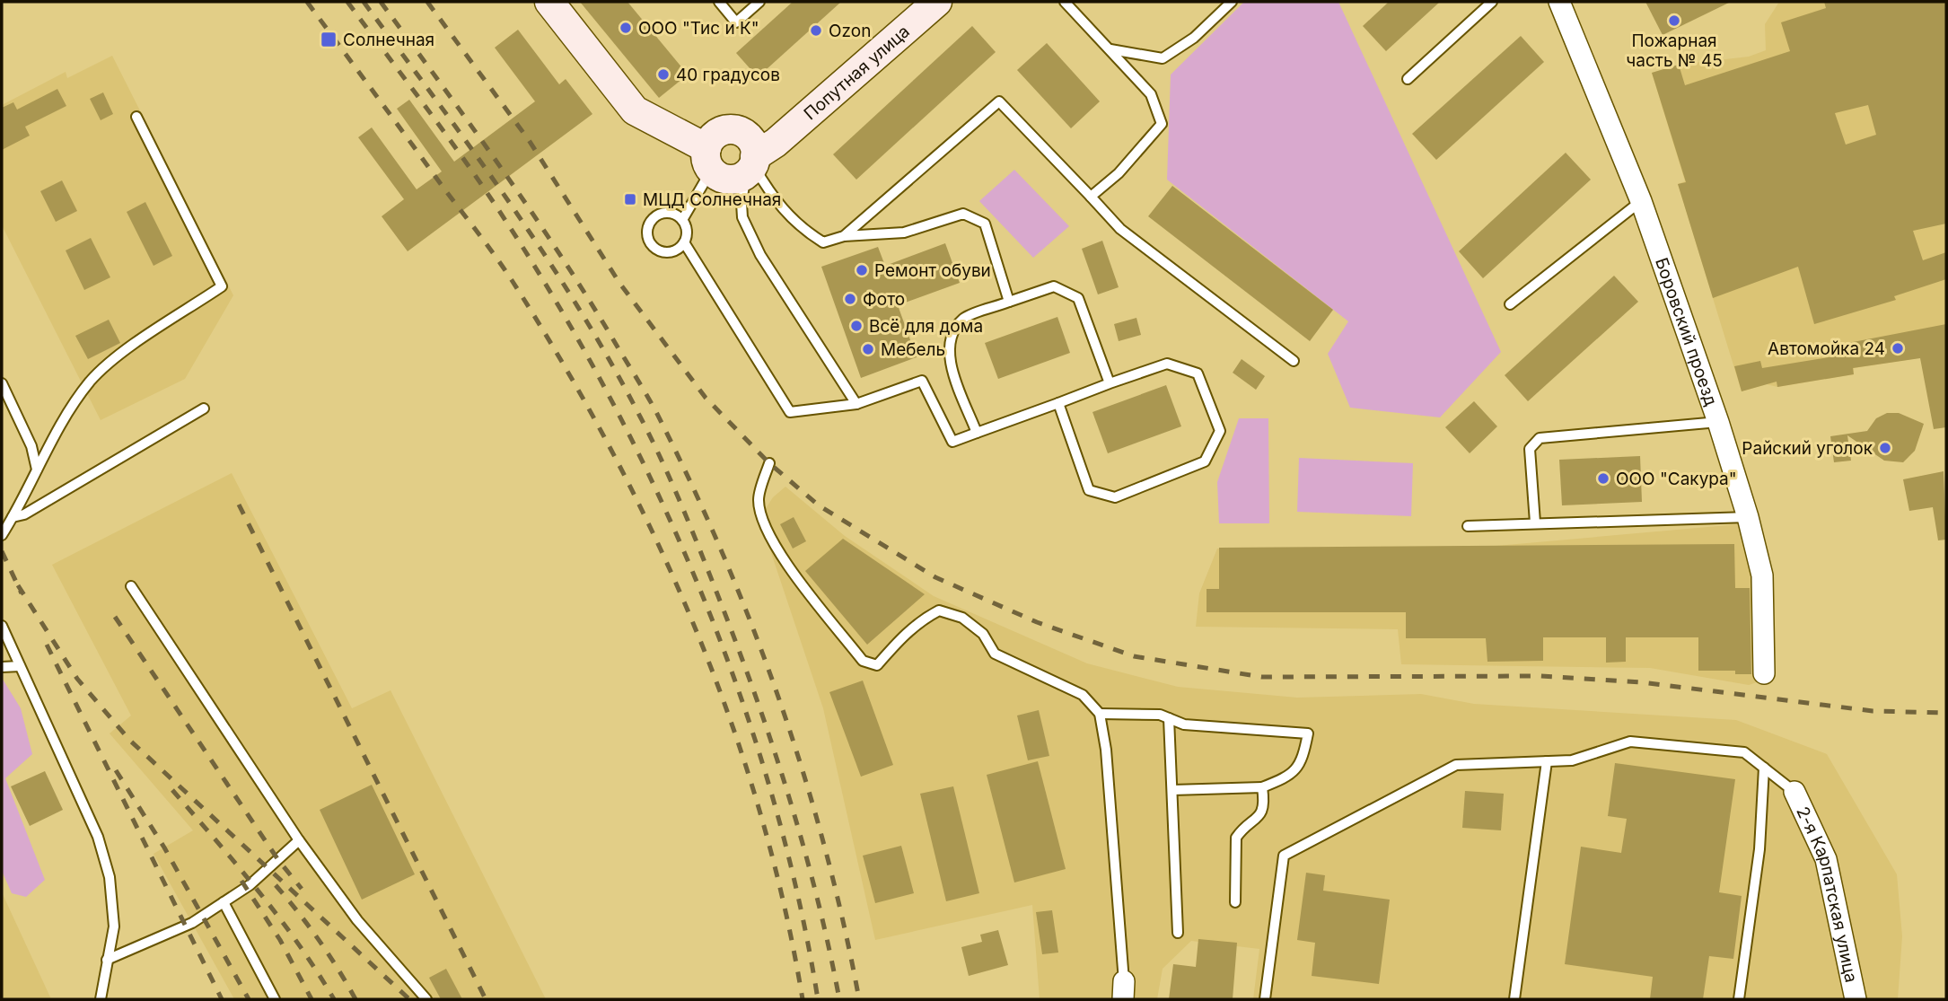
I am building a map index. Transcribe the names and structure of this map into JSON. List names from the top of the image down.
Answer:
{
  "streets": {
    "street": ["Попутная улица", "Боровский проезд", "2-я Карпатская улица"]
  },
  "places": {
    "other": [
      "Пожарная часть № 45",
      "ООО \"Тис и К\"",
      "Ozon",
      "40 градусов",
      "Ремонт обуви",
      "Фото",
      "Всё для дома",
      "Автомойка 24",
      "Мебель",
      "Райский уголок",
      "ООО \"Сакура\""
    ],
    "transit": ["Солнечная", "МЦД Солнечная"]
  }
}
